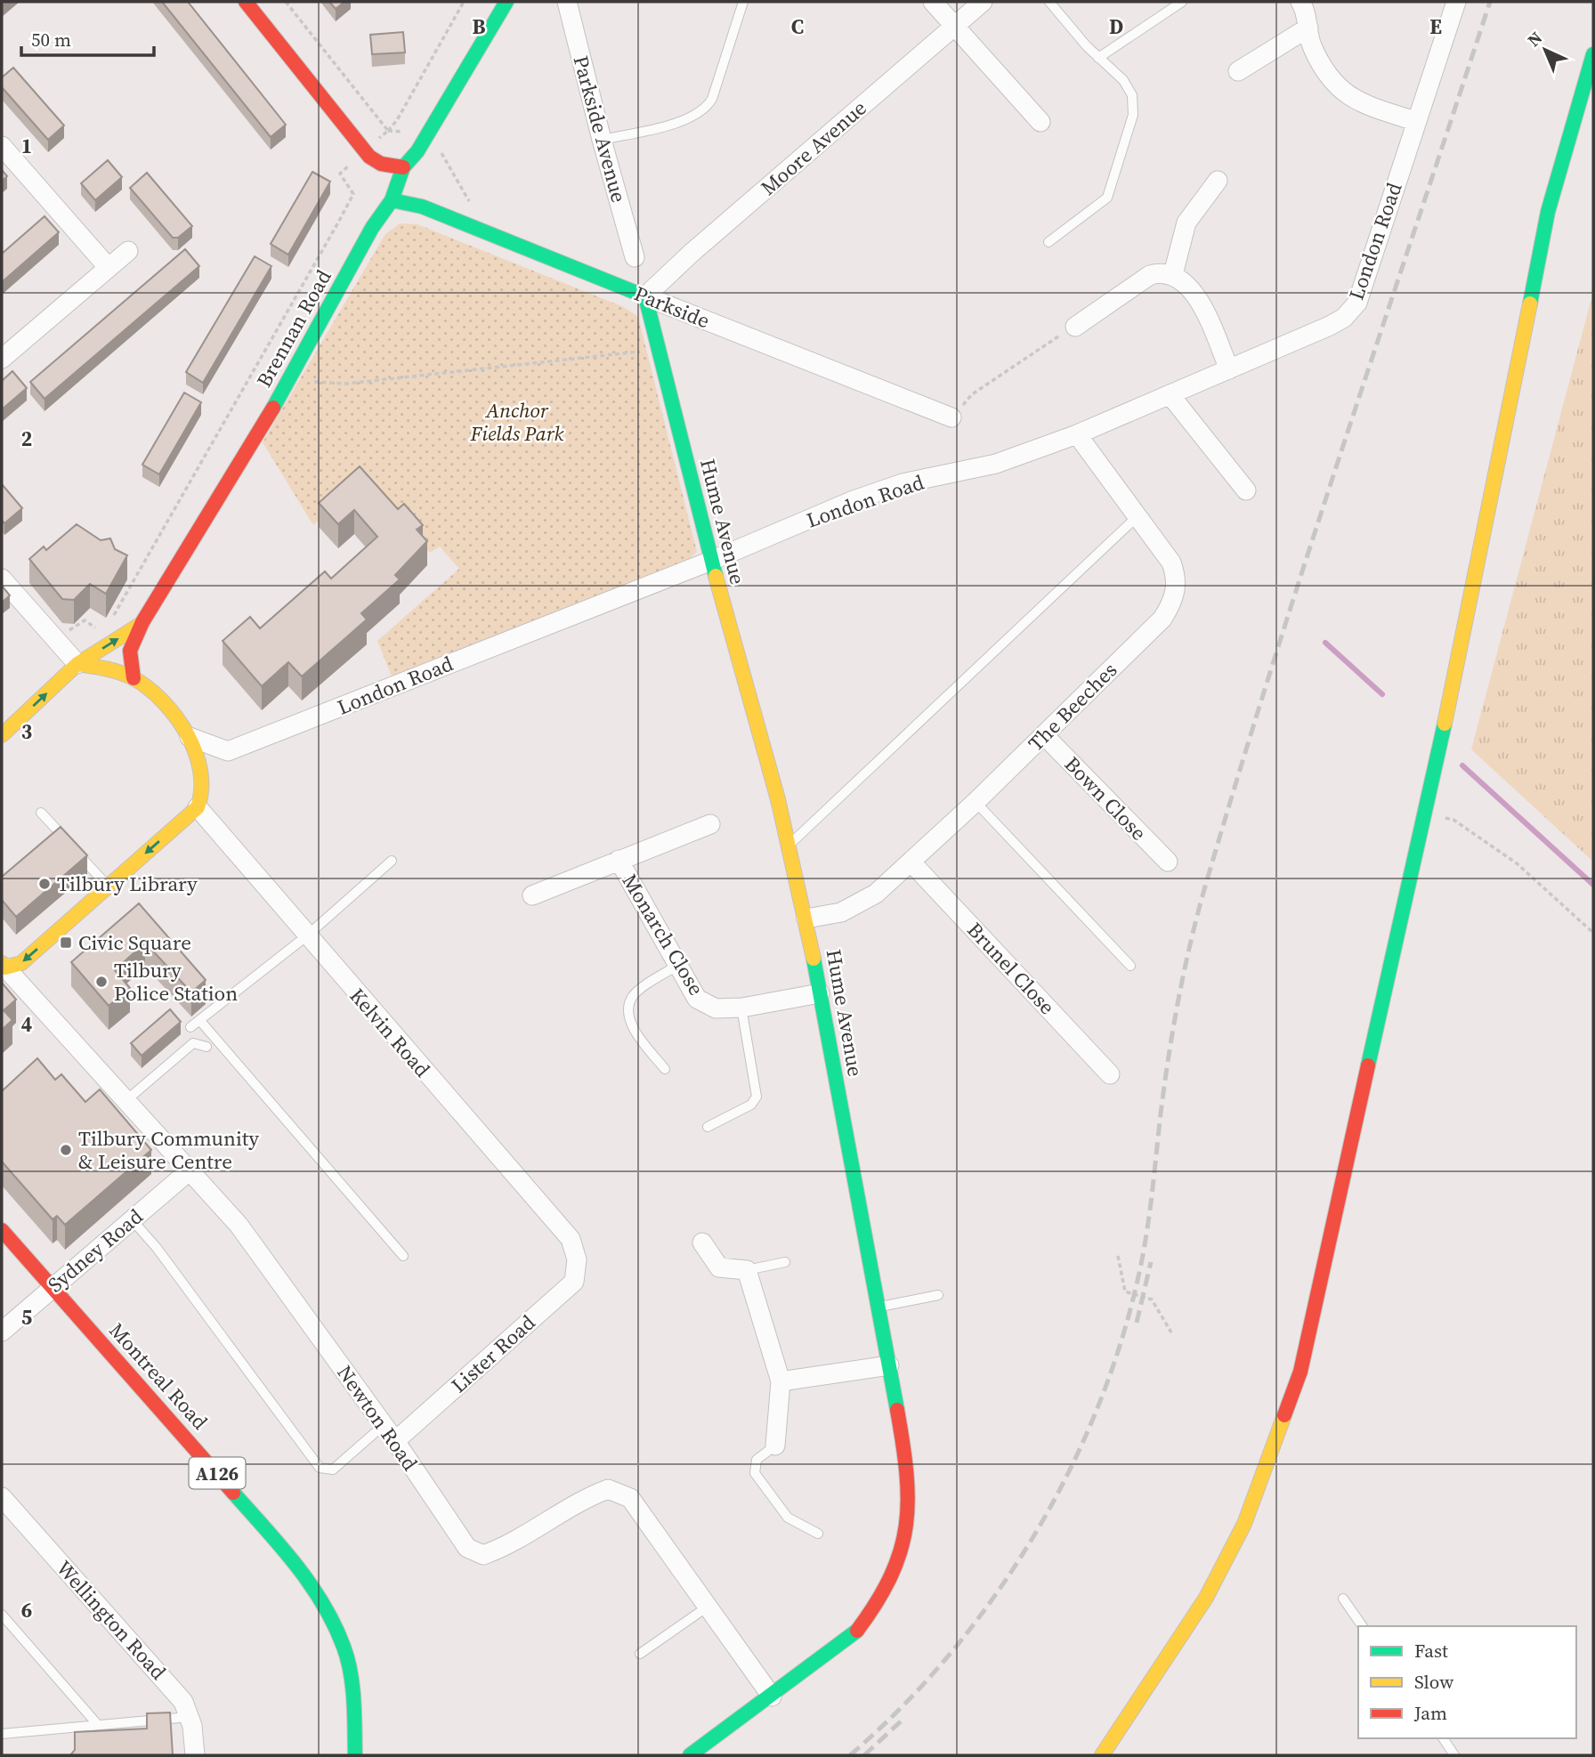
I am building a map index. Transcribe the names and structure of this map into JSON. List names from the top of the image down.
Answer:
{
  "streets": {
    "street": [
      "Parkside Avenue",
      "Moore Avenue",
      "London Road",
      "Parkside",
      "Brennan Road",
      "Hume Avenue",
      "The Beeches",
      "Bown Close",
      "Monarch Close",
      "Brunel Close",
      "Kelvin Road",
      "Sydney Road",
      "Lister Road",
      "Montreal Road",
      "Newton Road",
      "A126",
      "Wellington Road"
    ]
  },
  "crossings": [
    ["Moore Avenue", "Parkside"],
    ["Moore Avenue", "Hume Avenue"],
    ["London Road", "Hume Avenue"],
    ["London Road", "The Beeches"],
    ["Parkside", "Brennan Road"],
    ["Parkside", "Hume Avenue"],
    ["Hume Avenue", "The Beeches"],
    ["Hume Avenue", "Monarch Close"],
    ["Hume Avenue", "Newton Road"],
    ["The Beeches", "Bown Close"],
    ["The Beeches", "Brunel Close"],
    ["Kelvin Road", "Lister Road"],
    ["Sydney Road", "Montreal Road"],
    ["Sydney Road", "Newton Road"],
    ["Lister Road", "Newton Road"]
  ],
  "parks": ["Anchor Fields Park"],
  "places": {
    "other": ["Tilbury Library", "Tilbury Police Station", "Tilbury Community & Leisure Centre"],
    "transit": ["Civic Square"]
  },
  "legend": ["Fast", "Slow", "Jam"],
  "scale_bar": "50 m",
  "north": "top left",
  "grid": {
    "columns": [
      "B",
      "C",
      "D",
      "E"
    ],
    "rows": [
      "1",
      "2",
      "3",
      "4",
      "5",
      "6"
    ]
  }
}
